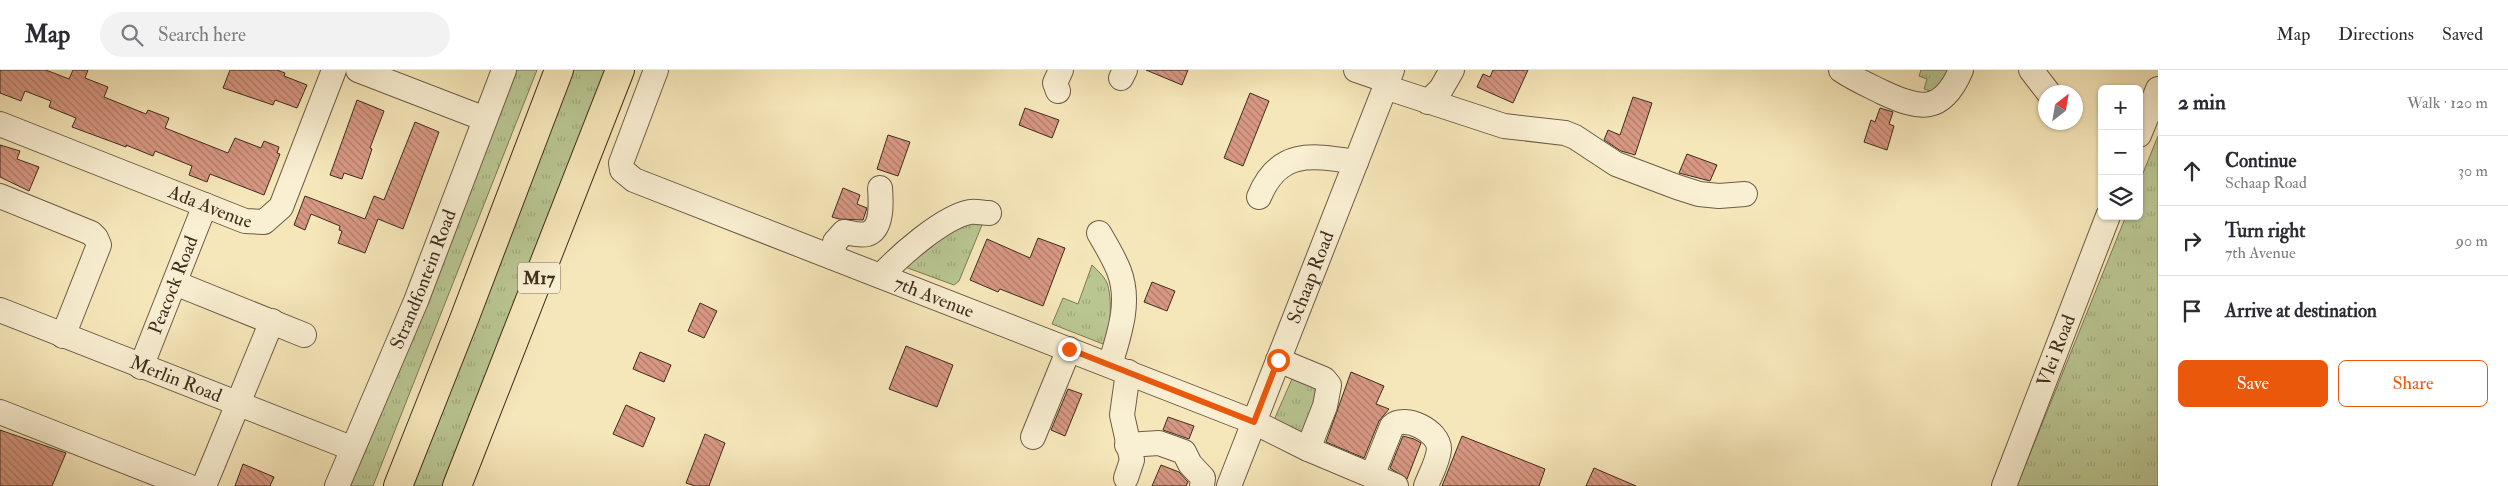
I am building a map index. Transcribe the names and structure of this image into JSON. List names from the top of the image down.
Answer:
{
  "streets": {
    "main road": ["M17"],
    "street": [
      "Ada Avenue",
      "Schaap Road",
      "Strandfontein Road",
      "Peacock Road",
      "7th Avenue",
      "Vlei Road",
      "Merlin Road"
    ]
  },
  "crossings": [
    ["Ada Avenue", "Peacock Road"],
    ["Schaap Road", "7th Avenue"],
    ["Strandfontein Road", "Merlin Road"],
    ["Peacock Road", "Merlin Road"]
  ],
  "north": "top right",
  "page": {
    "header": "Map",
    "search": "Search here",
    "nav": ["Map", "Directions", "Saved"],
    "heading": ["2 min", "Walk · 120 m"],
    "map_buttons": ["+", "−"],
    "list": [
      ["Continue", "Schaap Road", "30 m"],
      ["Turn right", "7th Avenue", "90 m"],
      "Arrive at destination"
    ],
    "buttons": ["Save", "Share"]
  }
}
